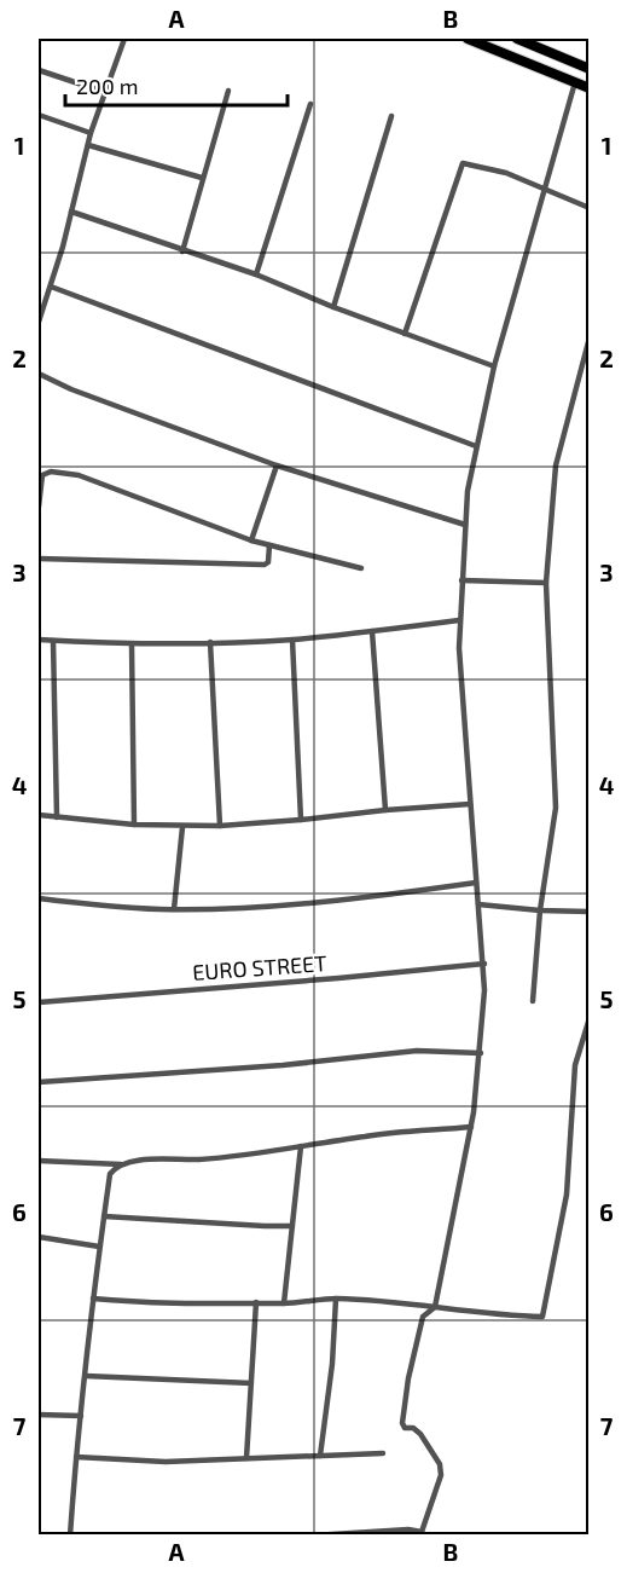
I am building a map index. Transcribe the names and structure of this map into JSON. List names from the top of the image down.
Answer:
{
  "streets": {
    "street": ["EURO STREET"]
  },
  "scale_bar": "200 m",
  "grid": {
    "columns": ["A", "B"],
    "rows": [
      "1",
      "2",
      "3",
      "4",
      "5",
      "6",
      "7"
    ]
  }
}
